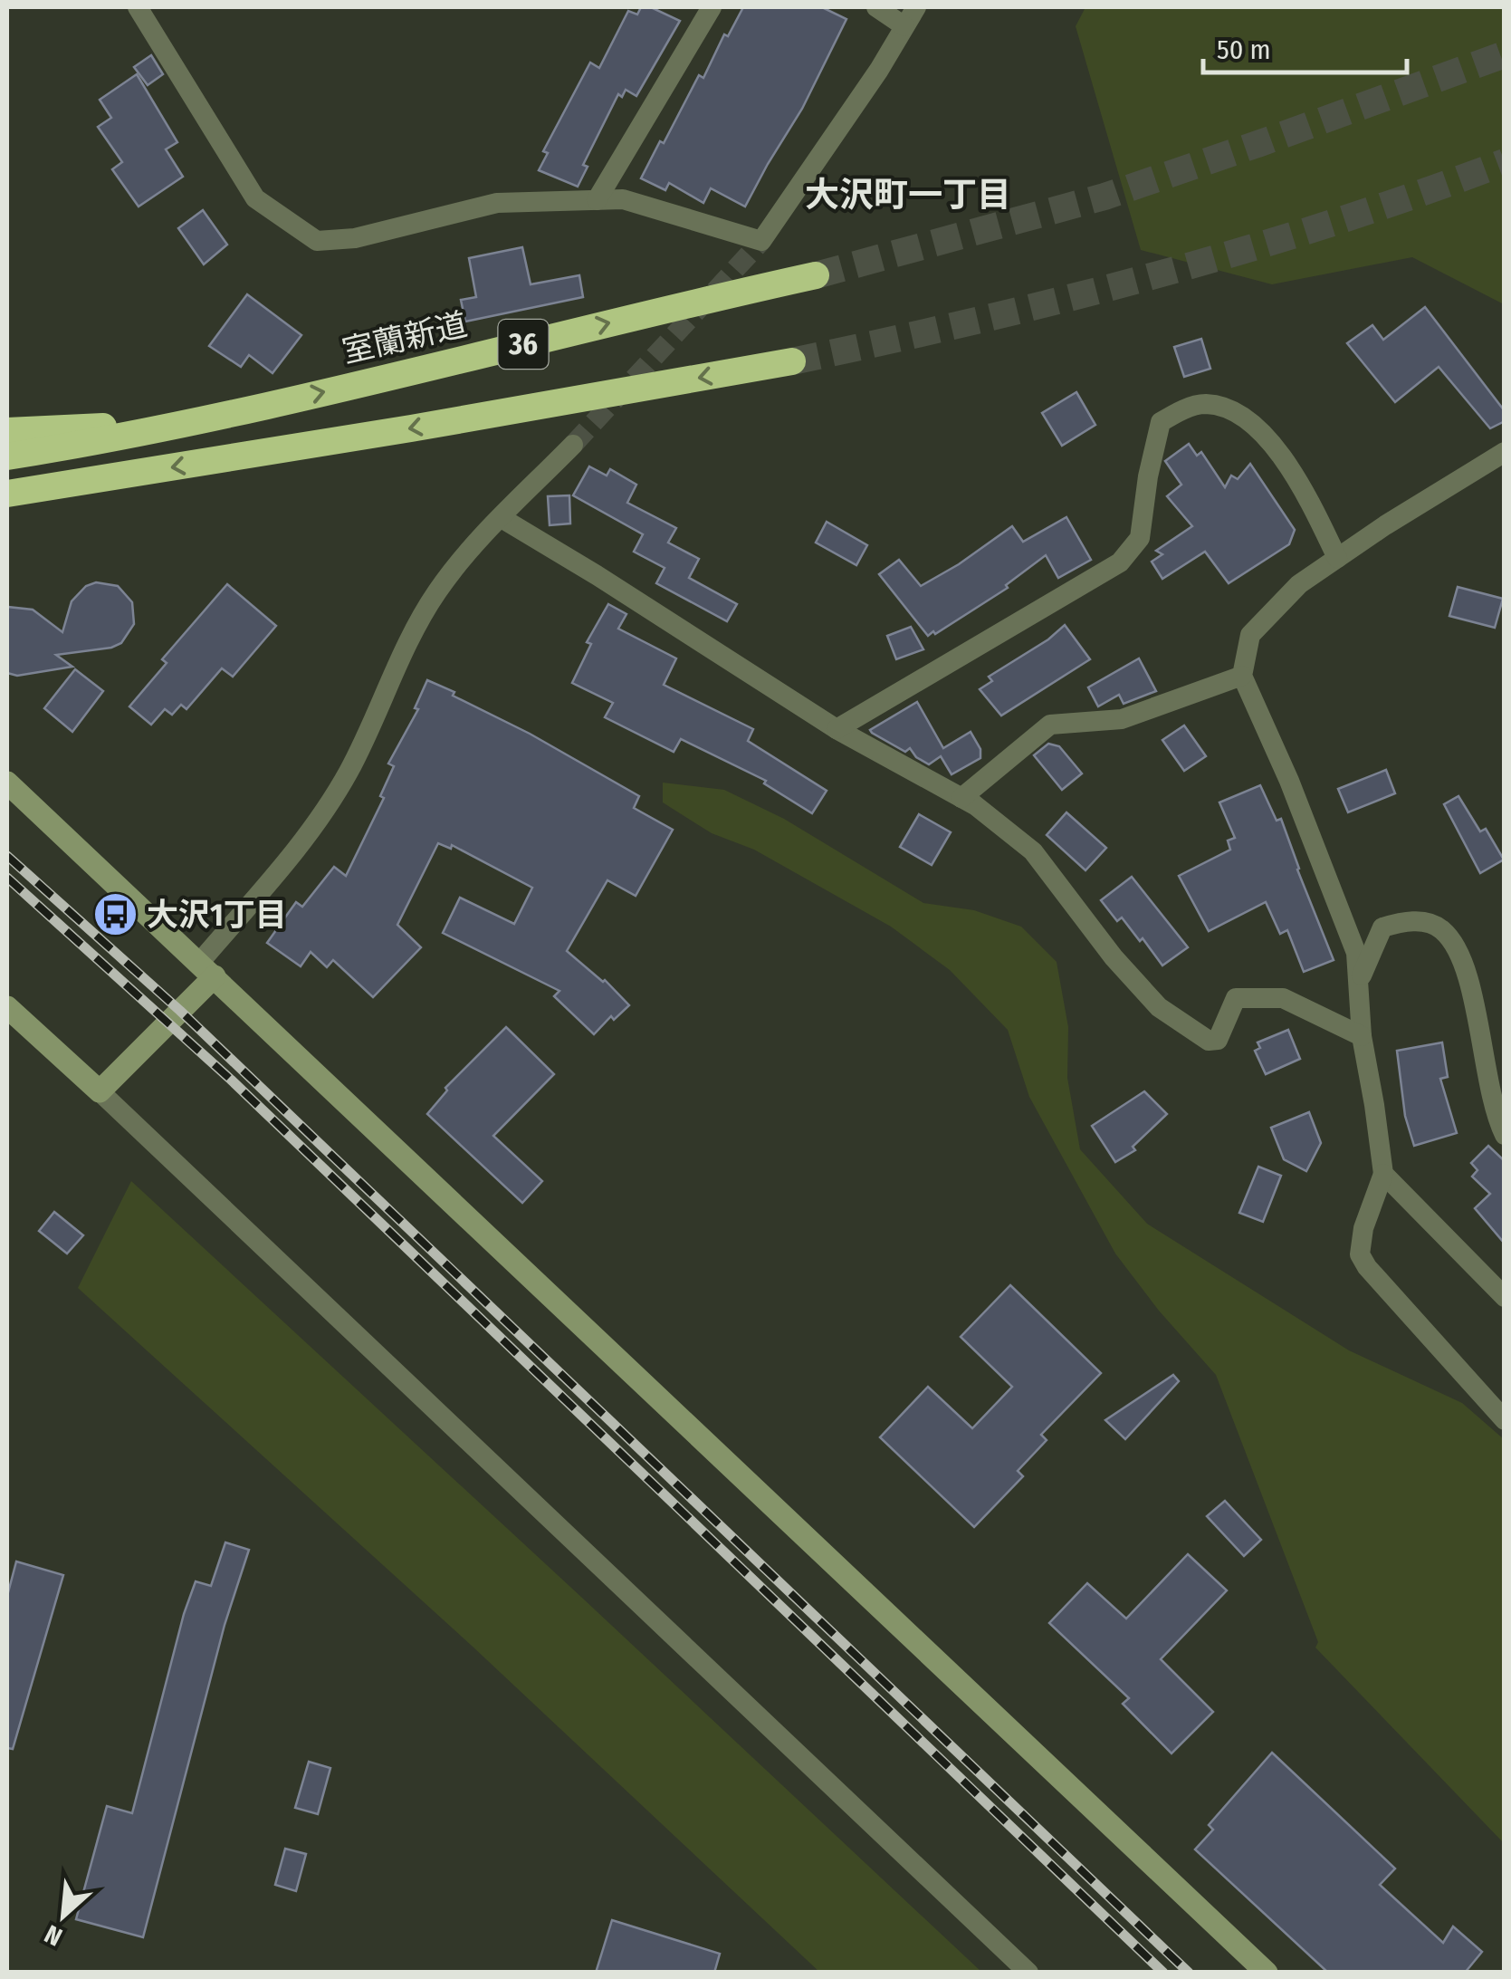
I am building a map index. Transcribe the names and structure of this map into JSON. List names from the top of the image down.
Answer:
{
  "streets": {
    "highway": ["室蘭新道", "36"]
  },
  "districts": ["大沢町一丁目"],
  "places": {
    "bus stop": ["大沢1丁目"]
  },
  "scale_bar": "50 m",
  "north": "bottom left"
}
